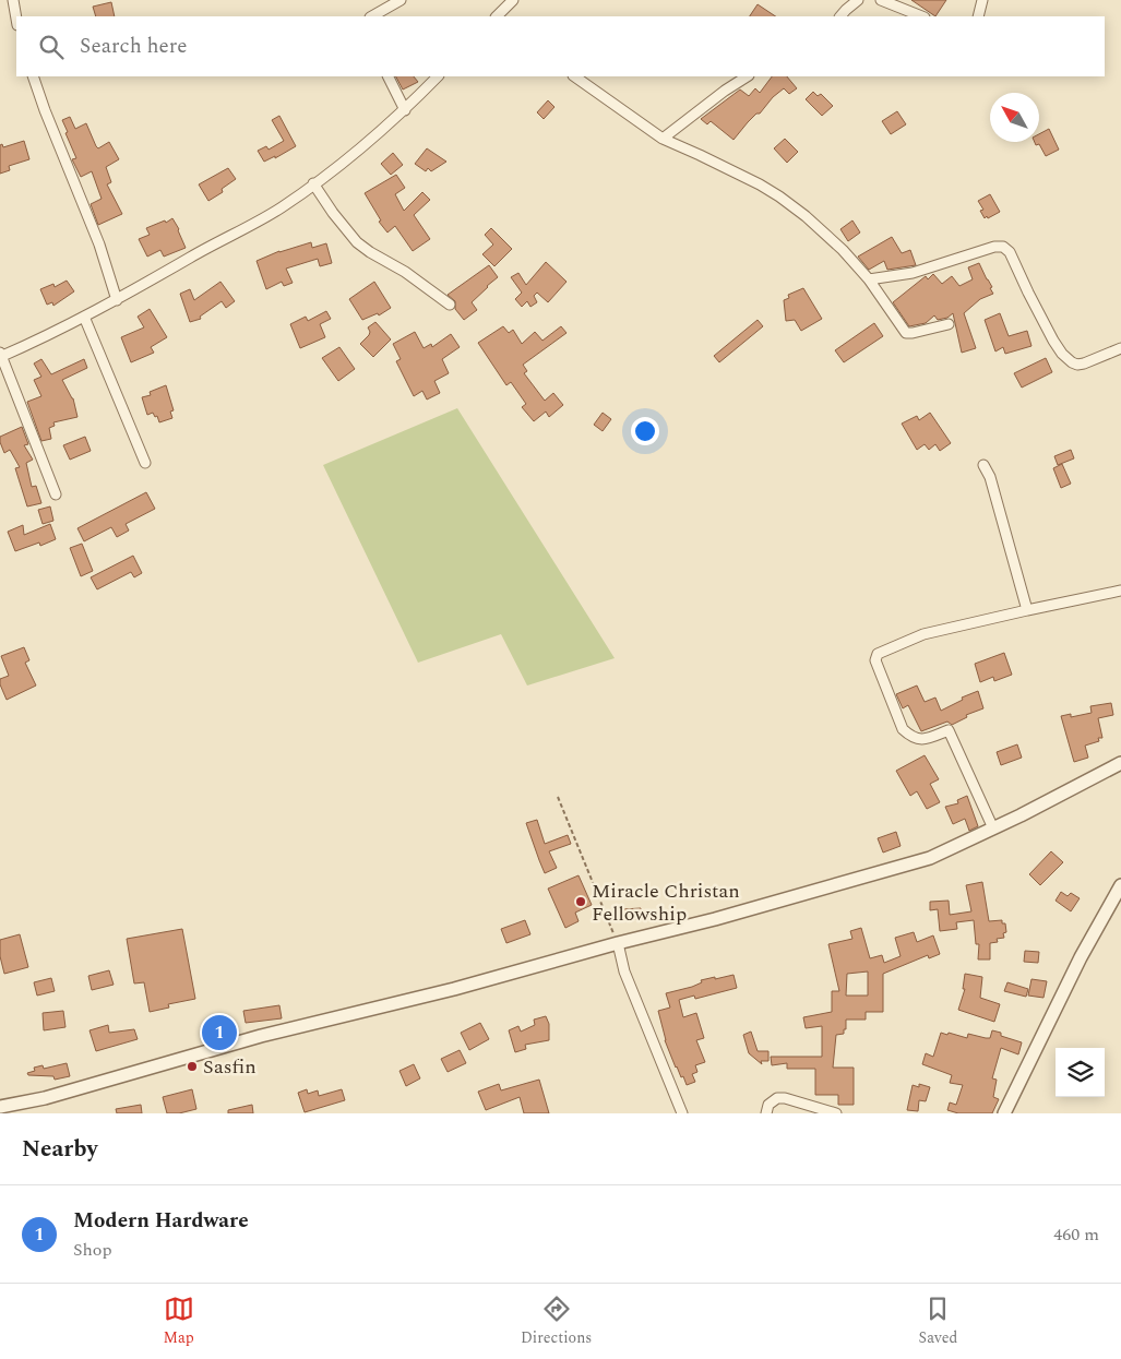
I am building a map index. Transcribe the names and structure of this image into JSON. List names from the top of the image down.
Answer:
{
  "places": ["Miracle Christan Fellowship", "Sasfin"],
  "north": "top left",
  "page": {
    "search": "Search here",
    "pins": "1",
    "heading": "Nearby",
    "list": [
      {
        "mark": "1",
        "name": "Modern Hardware",
        "note": "Shop",
        "value": "460 m"
      }
    ],
    "nav": ["Map", "Directions", "Saved"]
  }
}
